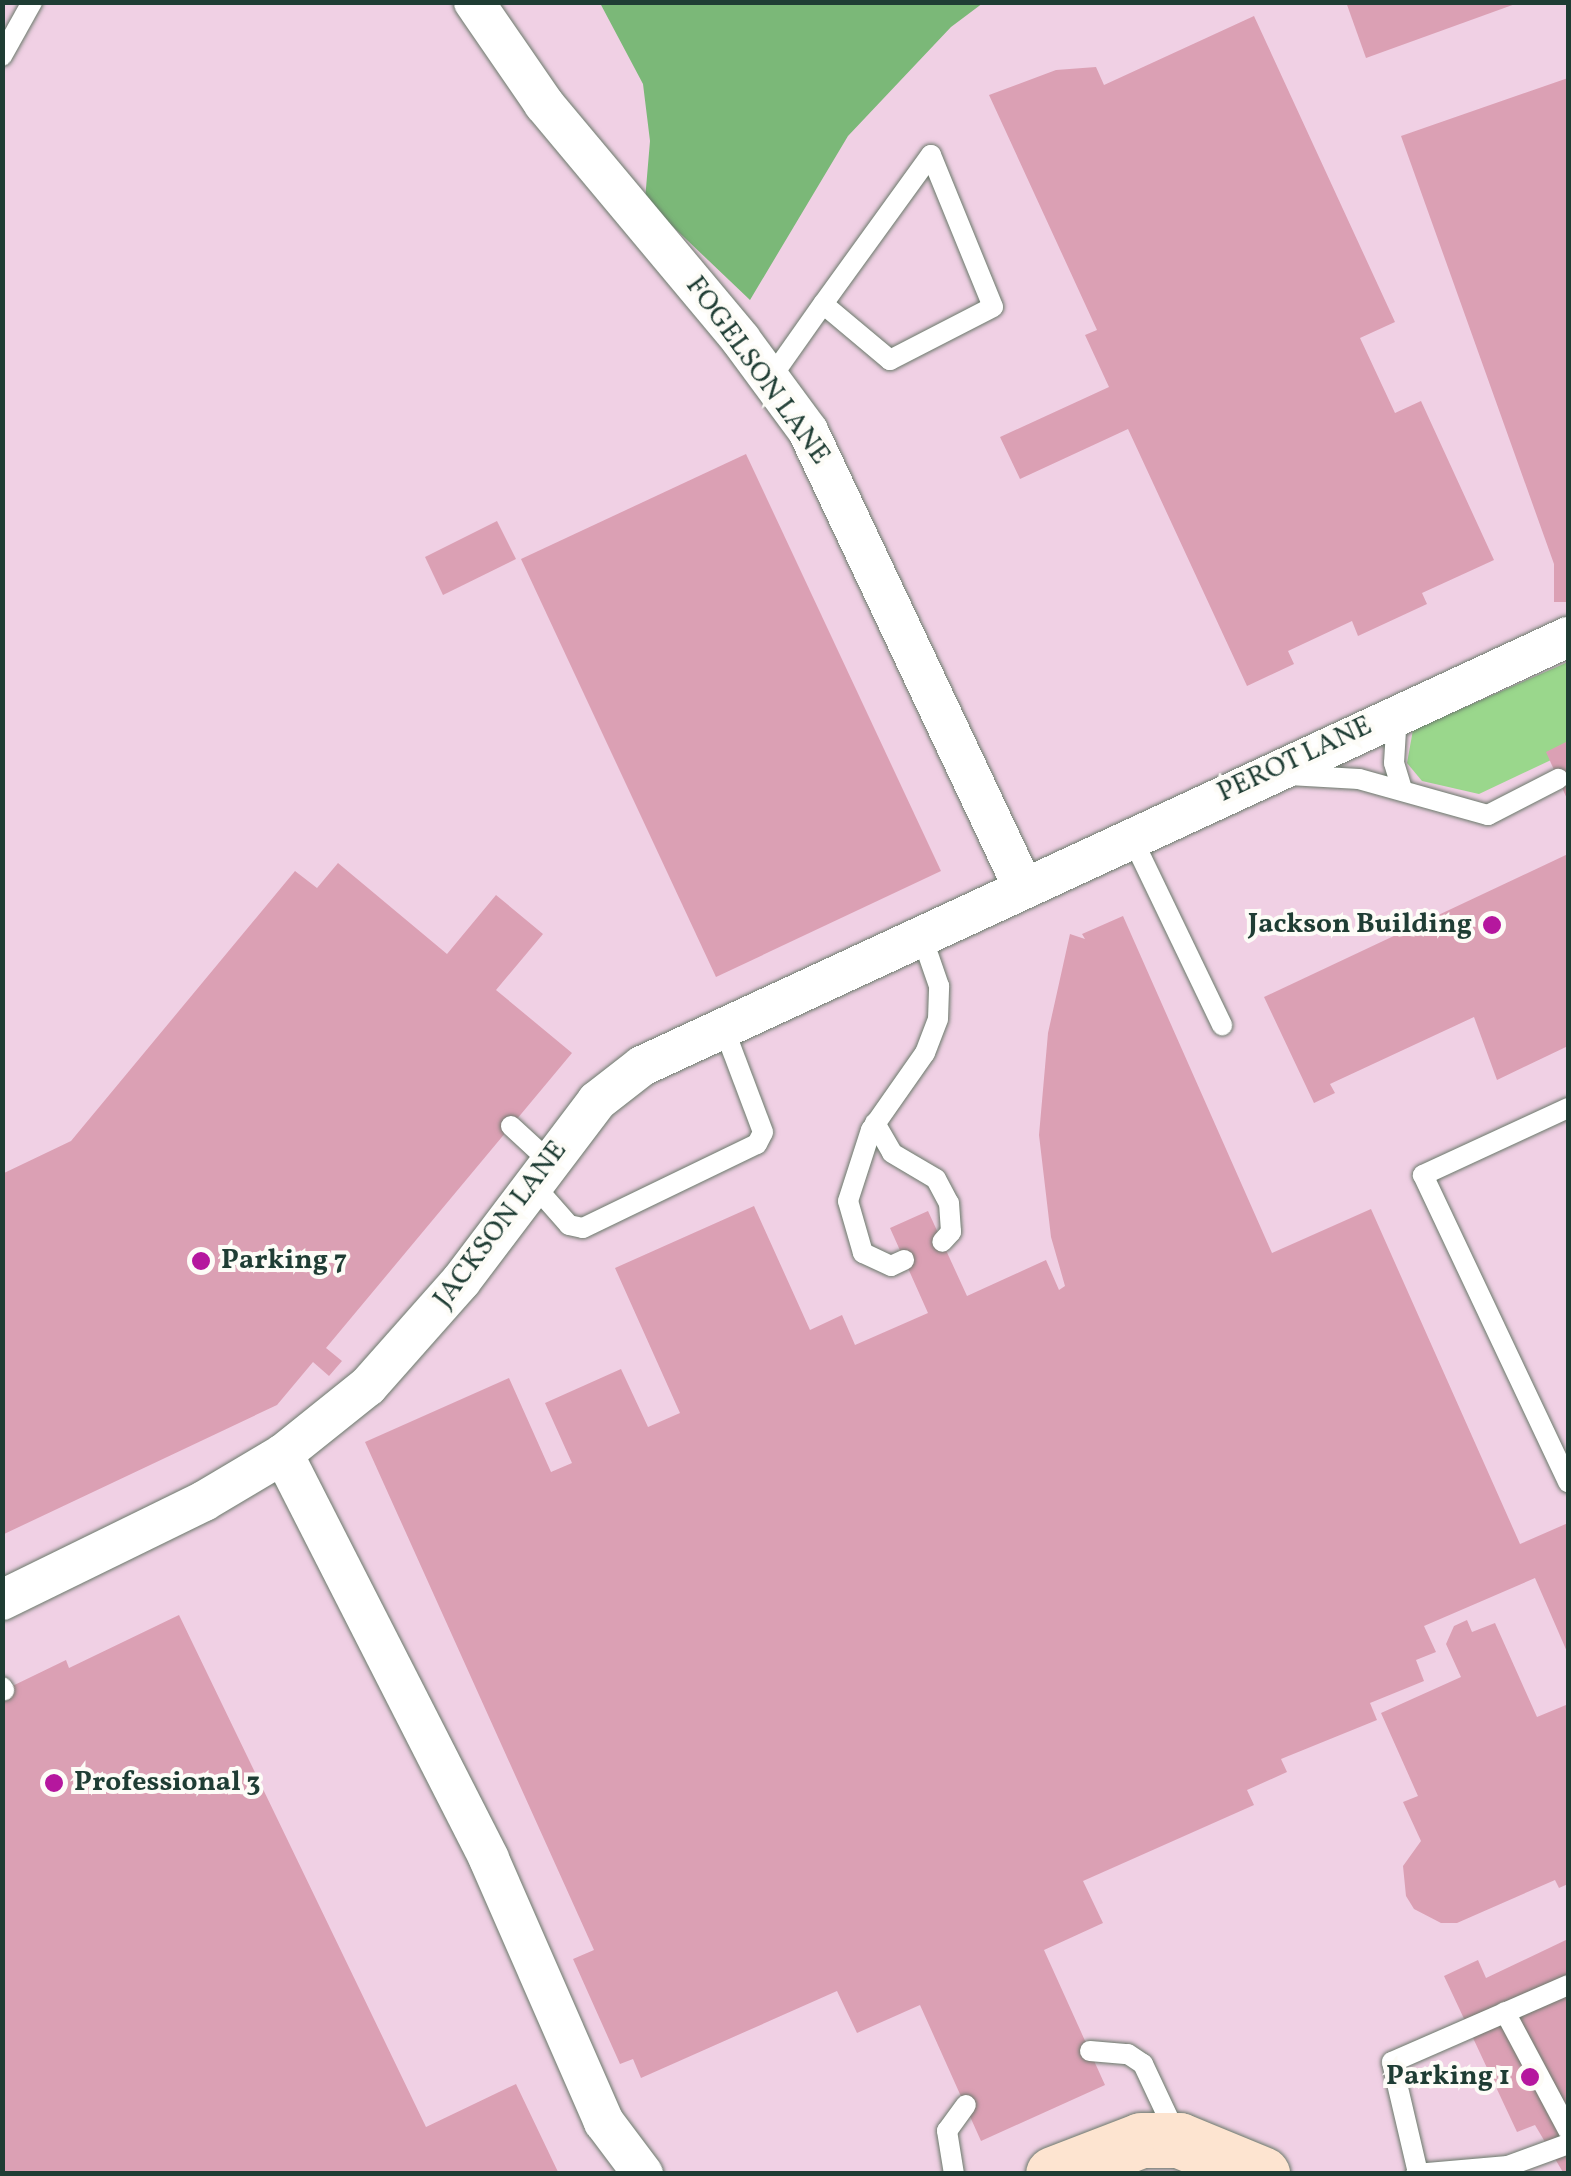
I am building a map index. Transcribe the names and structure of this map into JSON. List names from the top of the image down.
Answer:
{
  "streets": {
    "street": ["FOGELSON LANE", "PEROT LANE", "JACKSON LANE"]
  },
  "crossings": [
    ["FOGELSON LANE", "PEROT LANE"],
    ["FOGELSON LANE", "JACKSON LANE"],
    ["PEROT LANE", "JACKSON LANE"]
  ],
  "places": [
    "Jackson Building",
    "Parking 7",
    "Professional 3",
    "Parking 1"
  ]
}
